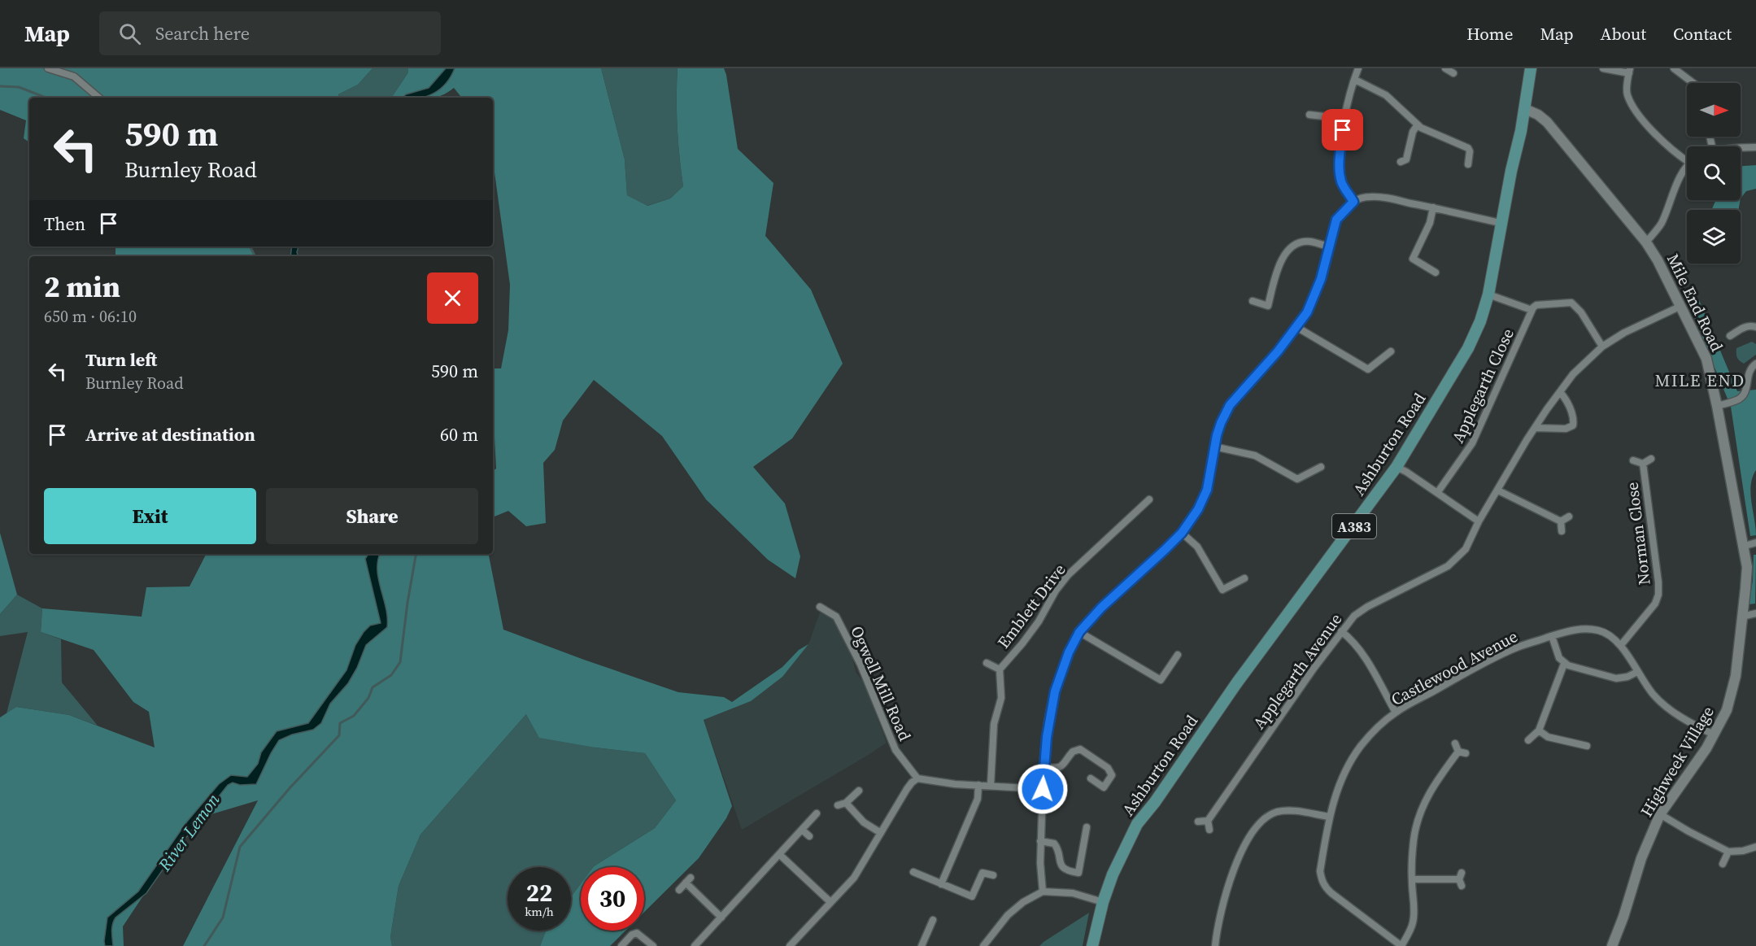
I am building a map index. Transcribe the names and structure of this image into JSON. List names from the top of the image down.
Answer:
{
  "streets": {
    "main road": ["Ashburton Road", "A383"],
    "street": [
      "Mile End Road",
      "Applegarth Close",
      "Norman Close",
      "Emblett Drive",
      "Castlewood Avenue",
      "Applegarth Avenue",
      "Ogwell Mill Road",
      "Highweek Village"
    ]
  },
  "crossings": [
    ["Mile End Road", "Ashburton Road"],
    ["Mile End Road", "Applegarth Avenue"],
    ["Mile End Road", "Highweek Village"],
    ["Norman Close", "Castlewood Avenue"],
    ["Castlewood Avenue", "Highweek Village"]
  ],
  "districts": ["MILE END"],
  "water": ["River Lemon"],
  "north": "right",
  "page": {
    "header": "Map",
    "search": "Search here",
    "nav": [
      "Home",
      "Map",
      "About",
      "Contact"
    ],
    "turn": ["590 m", "Burnley Road"],
    "then": "Then",
    "heading": ["2 min", "650 m · 06:10"],
    "list": [
      {
        "name": "Turn left",
        "note": "Burnley Road",
        "value": "590 m"
      },
      {
        "name": "Arrive at destination",
        "value": "60 m"
      }
    ],
    "buttons": ["Exit", "Share"],
    "speed": "22 km/h",
    "limit": "30"
  }
}
